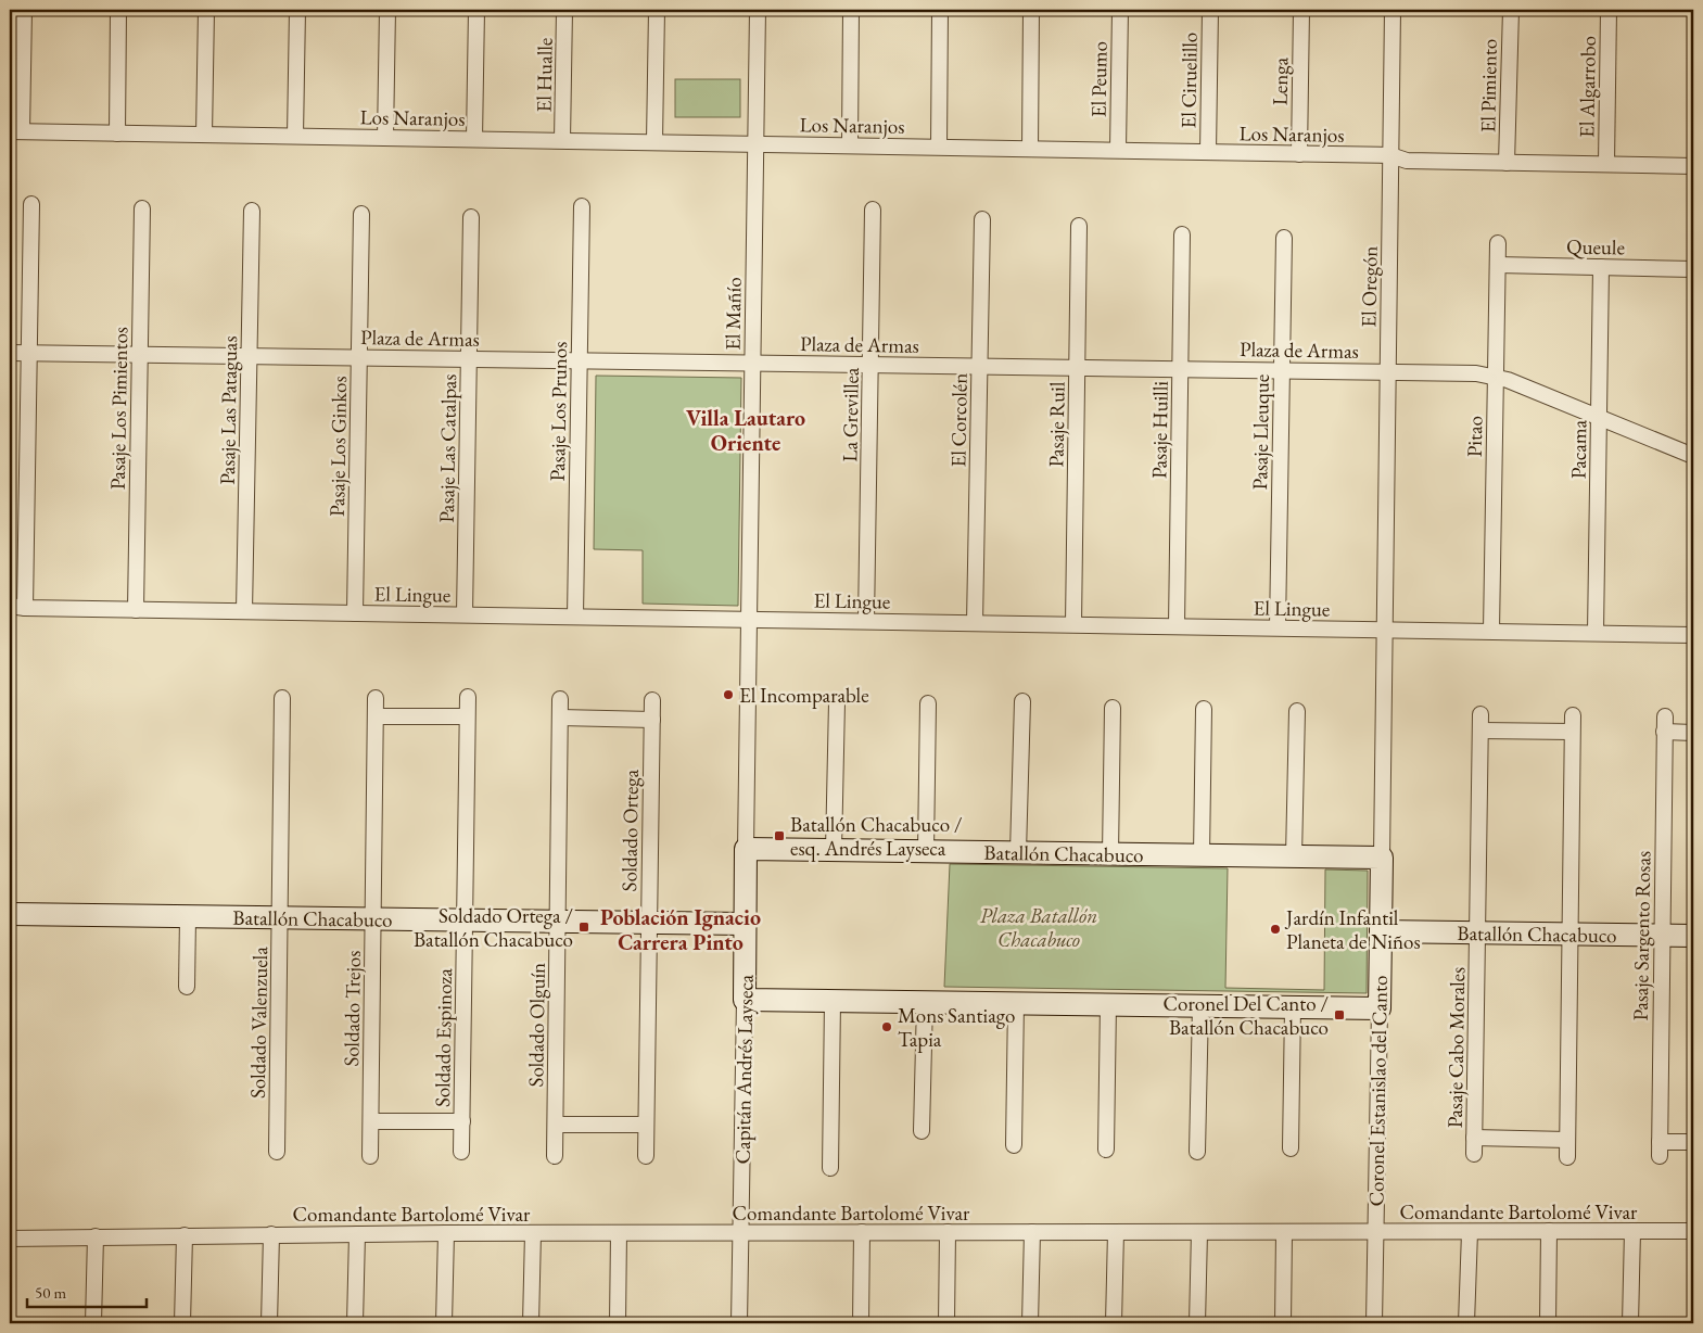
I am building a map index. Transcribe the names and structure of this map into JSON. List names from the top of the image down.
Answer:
{
  "streets": {
    "street": [
      "El Hualle",
      "El Peumo",
      "El Ciruelillo",
      "Lenga",
      "El Pimiento",
      "El Algarrobo",
      "Los Naranjos",
      "Queule",
      "El Oregón",
      "El Mañío",
      "Plaza de Armas",
      "Pasaje Los Pimientos",
      "Pasaje Las Pataguas",
      "Pasaje Los Prunos",
      "La Grevillea",
      "El Corcolén",
      "Pasaje Ruil",
      "Pasaje Huilli",
      "Pasaje Lleuque",
      "Pitao",
      "Pasaje Los Ginkos",
      "Pasaje Las Catalpas",
      "Pacama",
      "El Lingue",
      "Soldado Ortega",
      "Batallón Chacabuco",
      "Pasaje Sargento Rosas",
      "Soldado Trejos",
      "Soldado Valenzuela",
      "Soldado Olguín",
      "Soldado Espinoza",
      "Pasaje Cabo Morales",
      "Capitán Andrés Layseca",
      "Coronel Estanislao del Canto",
      "Comandante Bartolomé Vivar"
    ]
  },
  "crossings": [
    ["El Hualle", "Los Naranjos"],
    ["El Peumo", "Los Naranjos"],
    ["El Ciruelillo", "Los Naranjos"],
    ["Lenga", "Los Naranjos"],
    ["El Pimiento", "Los Naranjos"],
    ["El Algarrobo", "Los Naranjos"],
    ["Los Naranjos", "El Oregón"],
    ["Los Naranjos", "El Mañío"],
    ["Queule", "Pitao"],
    ["Queule", "Pacama"],
    ["El Oregón", "Plaza de Armas"],
    ["El Oregón", "El Lingue"],
    ["El Oregón", "Coronel Estanislao del Canto"],
    ["El Mañío", "Plaza de Armas"],
    ["El Mañío", "El Lingue"],
    ["El Mañío", "Capitán Andrés Layseca"],
    ["Plaza de Armas", "Pasaje Los Pimientos"],
    ["Plaza de Armas", "Pasaje Las Pataguas"],
    ["Plaza de Armas", "Pasaje Los Prunos"],
    ["Plaza de Armas", "La Grevillea"],
    ["Plaza de Armas", "El Corcolén"],
    ["Plaza de Armas", "Pasaje Ruil"],
    ["Plaza de Armas", "Pasaje Huilli"],
    ["Plaza de Armas", "Pasaje Lleuque"],
    ["Plaza de Armas", "Pitao"],
    ["Plaza de Armas", "Pasaje Los Ginkos"],
    ["Plaza de Armas", "Pasaje Las Catalpas"],
    ["Plaza de Armas", "Pacama"],
    ["Pasaje Los Pimientos", "El Lingue"],
    ["Pasaje Las Pataguas", "El Lingue"],
    ["Pasaje Los Prunos", "El Lingue"],
    ["La Grevillea", "El Lingue"],
    ["El Corcolén", "El Lingue"],
    ["Pasaje Ruil", "El Lingue"],
    ["Pasaje Huilli", "El Lingue"],
    ["Pasaje Lleuque", "El Lingue"],
    ["Pitao", "El Lingue"],
    ["Pasaje Los Ginkos", "El Lingue"],
    ["Pasaje Las Catalpas", "El Lingue"],
    ["Pacama", "El Lingue"],
    ["El Lingue", "Capitán Andrés Layseca"],
    ["El Lingue", "Coronel Estanislao del Canto"],
    ["Soldado Ortega", "Batallón Chacabuco"],
    ["Batallón Chacabuco", "Pasaje Sargento Rosas"],
    ["Batallón Chacabuco", "Soldado Trejos"],
    ["Batallón Chacabuco", "Soldado Valenzuela"],
    ["Batallón Chacabuco", "Soldado Olguín"],
    ["Batallón Chacabuco", "Soldado Espinoza"],
    ["Batallón Chacabuco", "Pasaje Cabo Morales"],
    ["Batallón Chacabuco", "Capitán Andrés Layseca"],
    ["Batallón Chacabuco", "Coronel Estanislao del Canto"],
    ["Capitán Andrés Layseca", "Comandante Bartolomé Vivar"],
    ["Coronel Estanislao del Canto", "Comandante Bartolomé Vivar"]
  ],
  "districts": ["Villa Lautaro Oriente", "Población Ignacio Carrera Pinto"],
  "parks": ["Plaza Batallón Chacabuco"],
  "places": {
    "other": ["El Incomparable", "Jardín Infantil Planeta de Niños", "Mons Santiago Tapia"],
    "transit": ["Batallón Chacabuco / esq. Andrés Layseca", "Soldado Ortega / Batallón Chacabuco", "Coronel Del Canto / Batallón Chacabuco"]
  },
  "scale_bar": "50 m"
}
